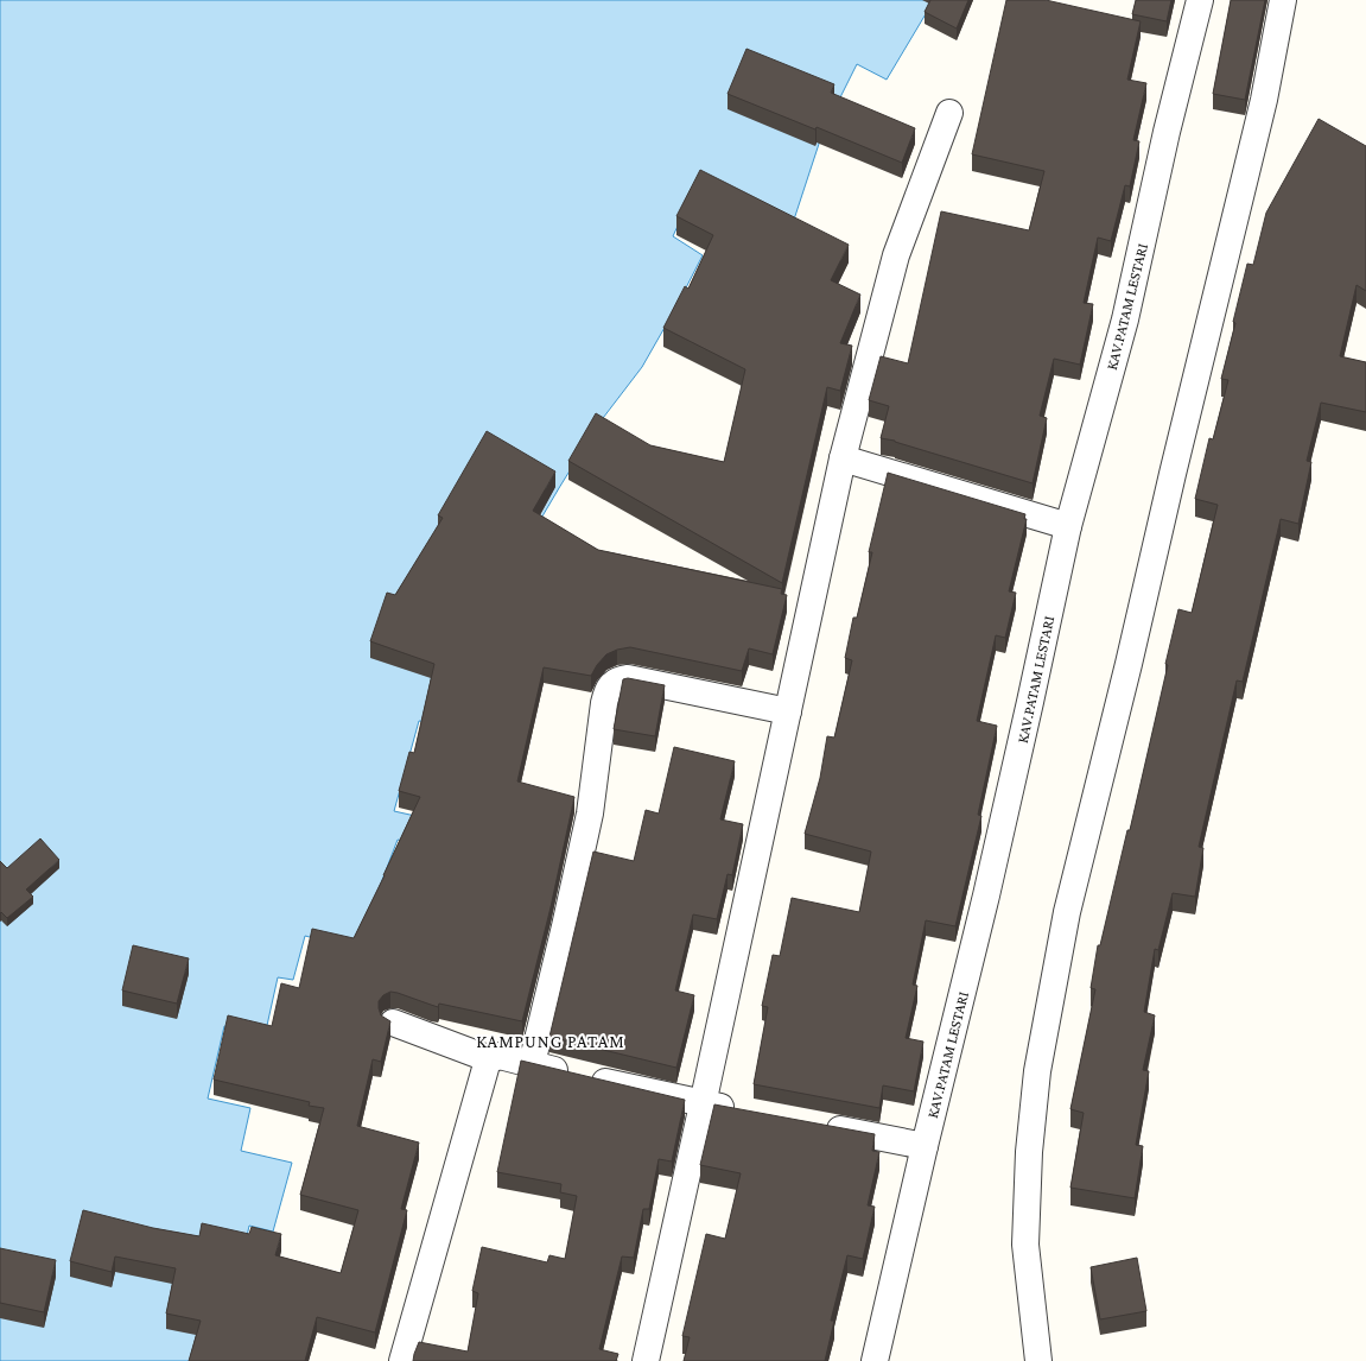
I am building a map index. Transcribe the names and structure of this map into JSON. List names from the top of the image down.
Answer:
{
  "streets": {
    "street": ["KAV.PATAM LESTARI"]
  },
  "districts": ["KAMPUNG PATAM"]
}
